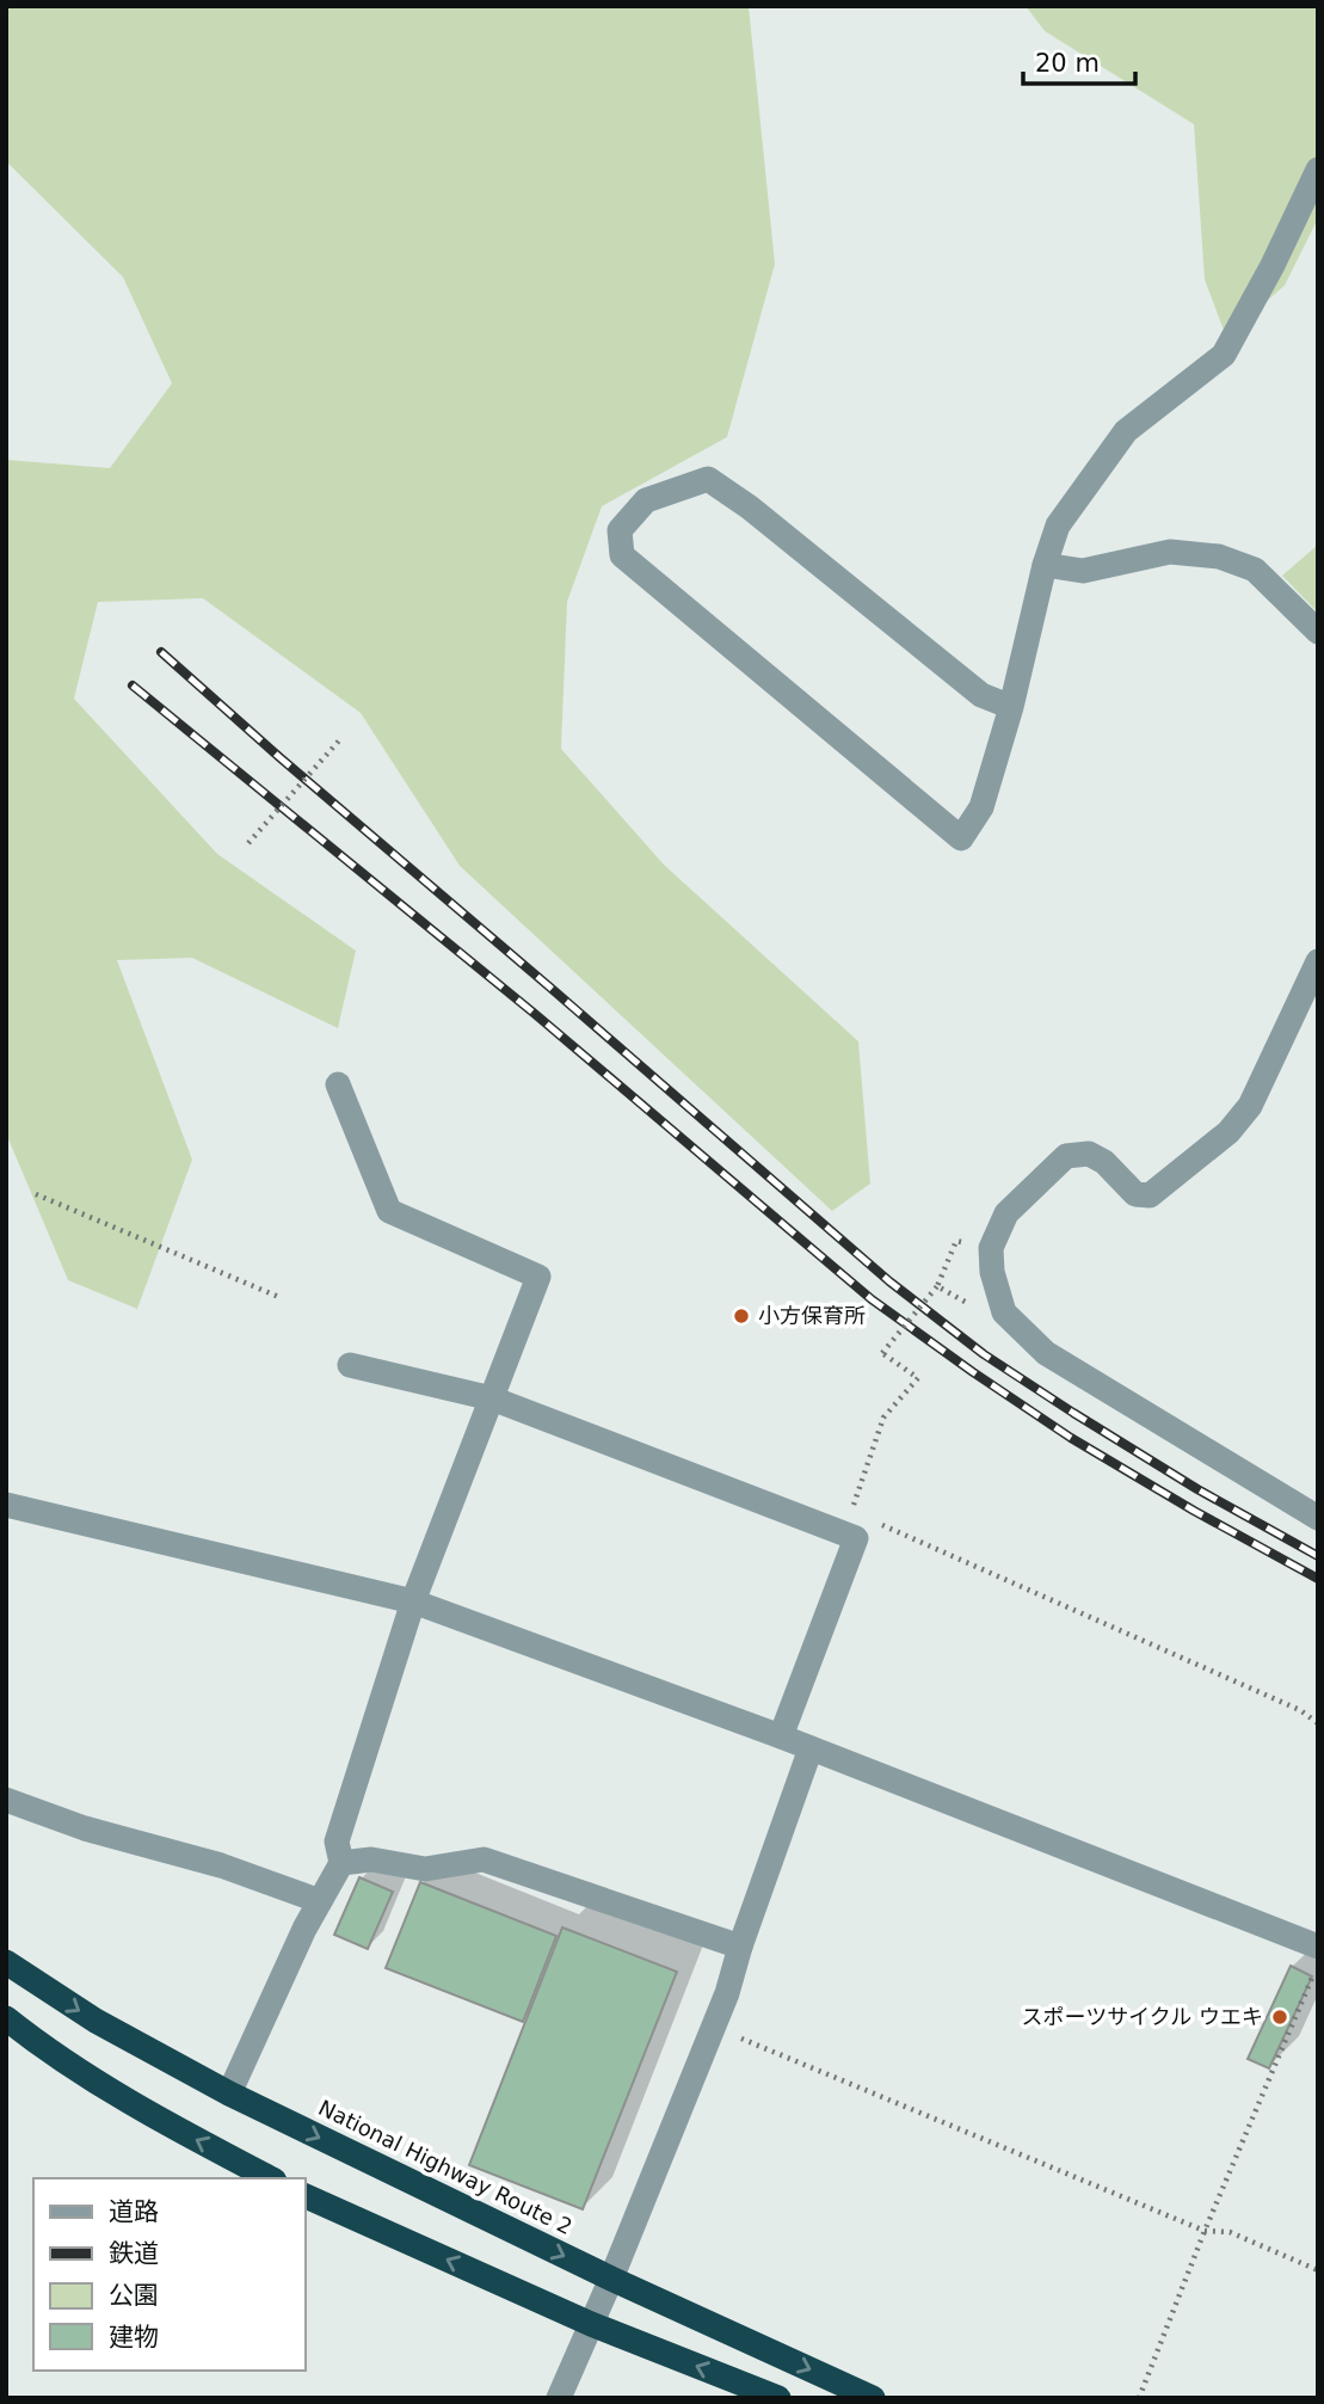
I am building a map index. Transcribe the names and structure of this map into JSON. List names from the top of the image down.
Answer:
{
  "streets": {
    "highway": ["National Highway Route 2"]
  },
  "places": ["小方保育所", "スポーツサイクル ウエキ"],
  "legend": [
    "道路",
    "鉄道",
    "公園",
    "建物"
  ],
  "scale_bar": "20 m"
}
